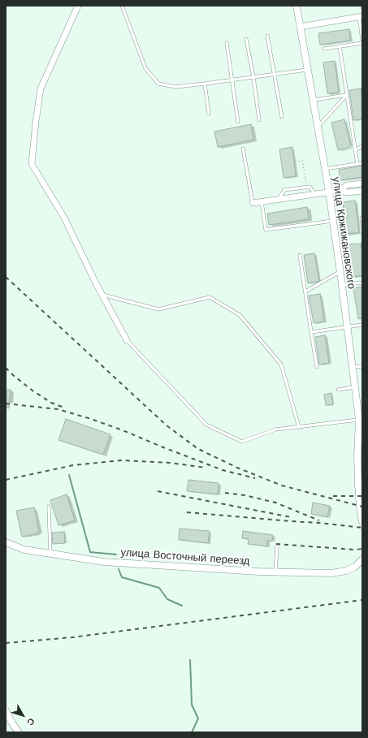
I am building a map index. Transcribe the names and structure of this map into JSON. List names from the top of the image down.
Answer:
{
  "streets": {
    "street": ["улица Кржижановского", "улица Восточный переезд"]
  },
  "north": "bottom right"
}
